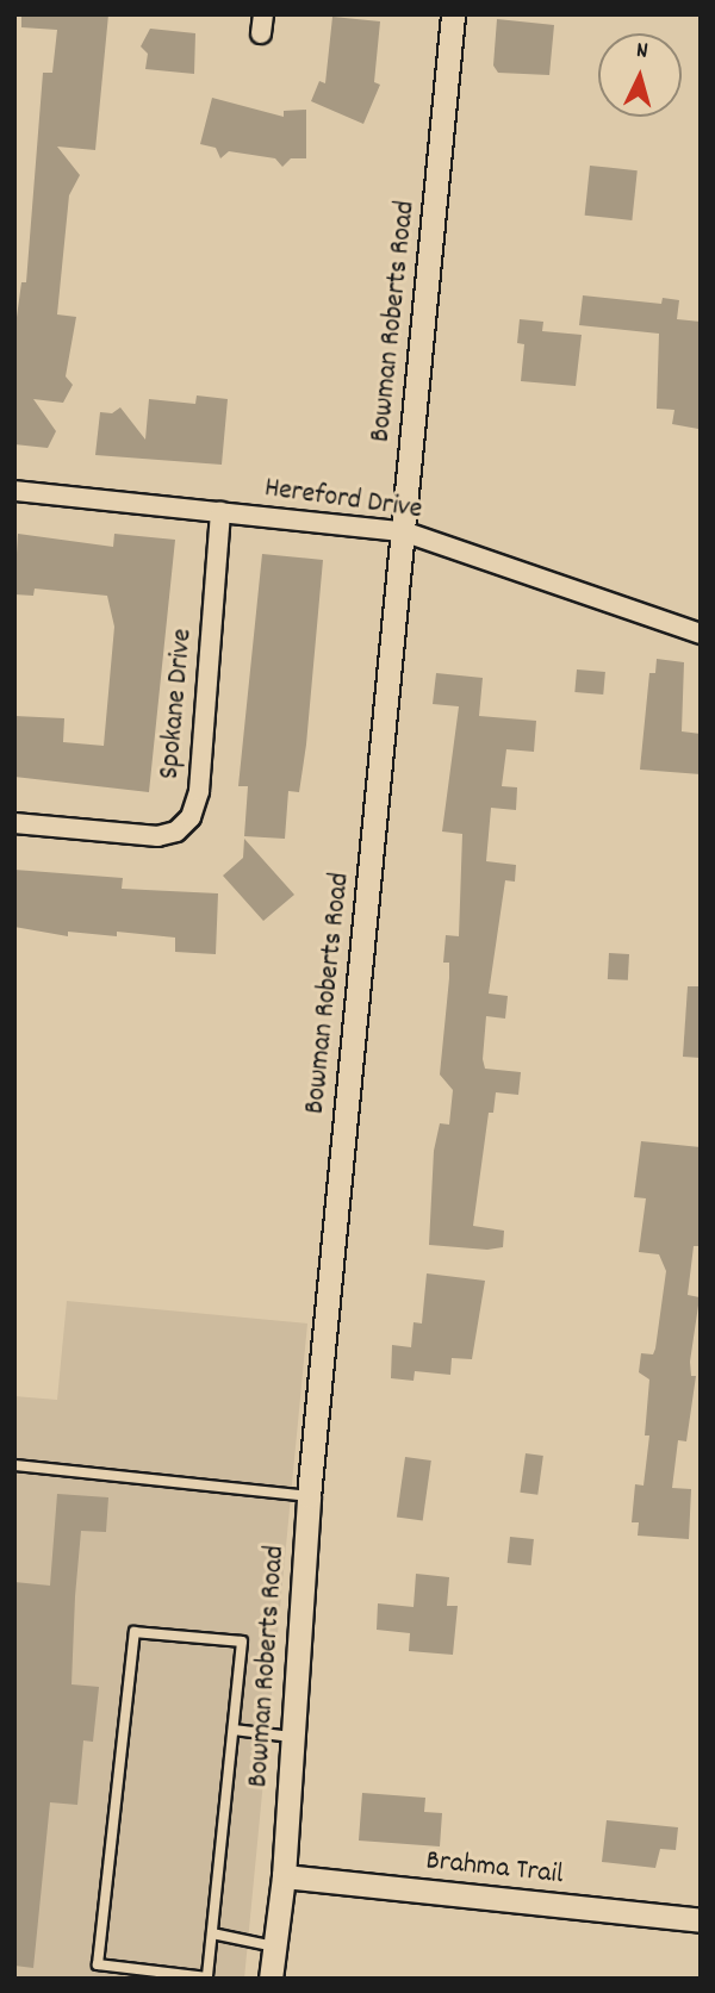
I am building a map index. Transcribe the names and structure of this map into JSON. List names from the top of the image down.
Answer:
{
  "streets": {
    "street": [
      "Bowman Roberts Road",
      "Hereford Drive",
      "Spokane Drive",
      "Brahma Trail"
    ]
  },
  "crossings": [
    ["Bowman Roberts Road", "Hereford Drive"],
    ["Bowman Roberts Road", "Brahma Trail"],
    ["Hereford Drive", "Spokane Drive"]
  ],
  "north": "top"
}
